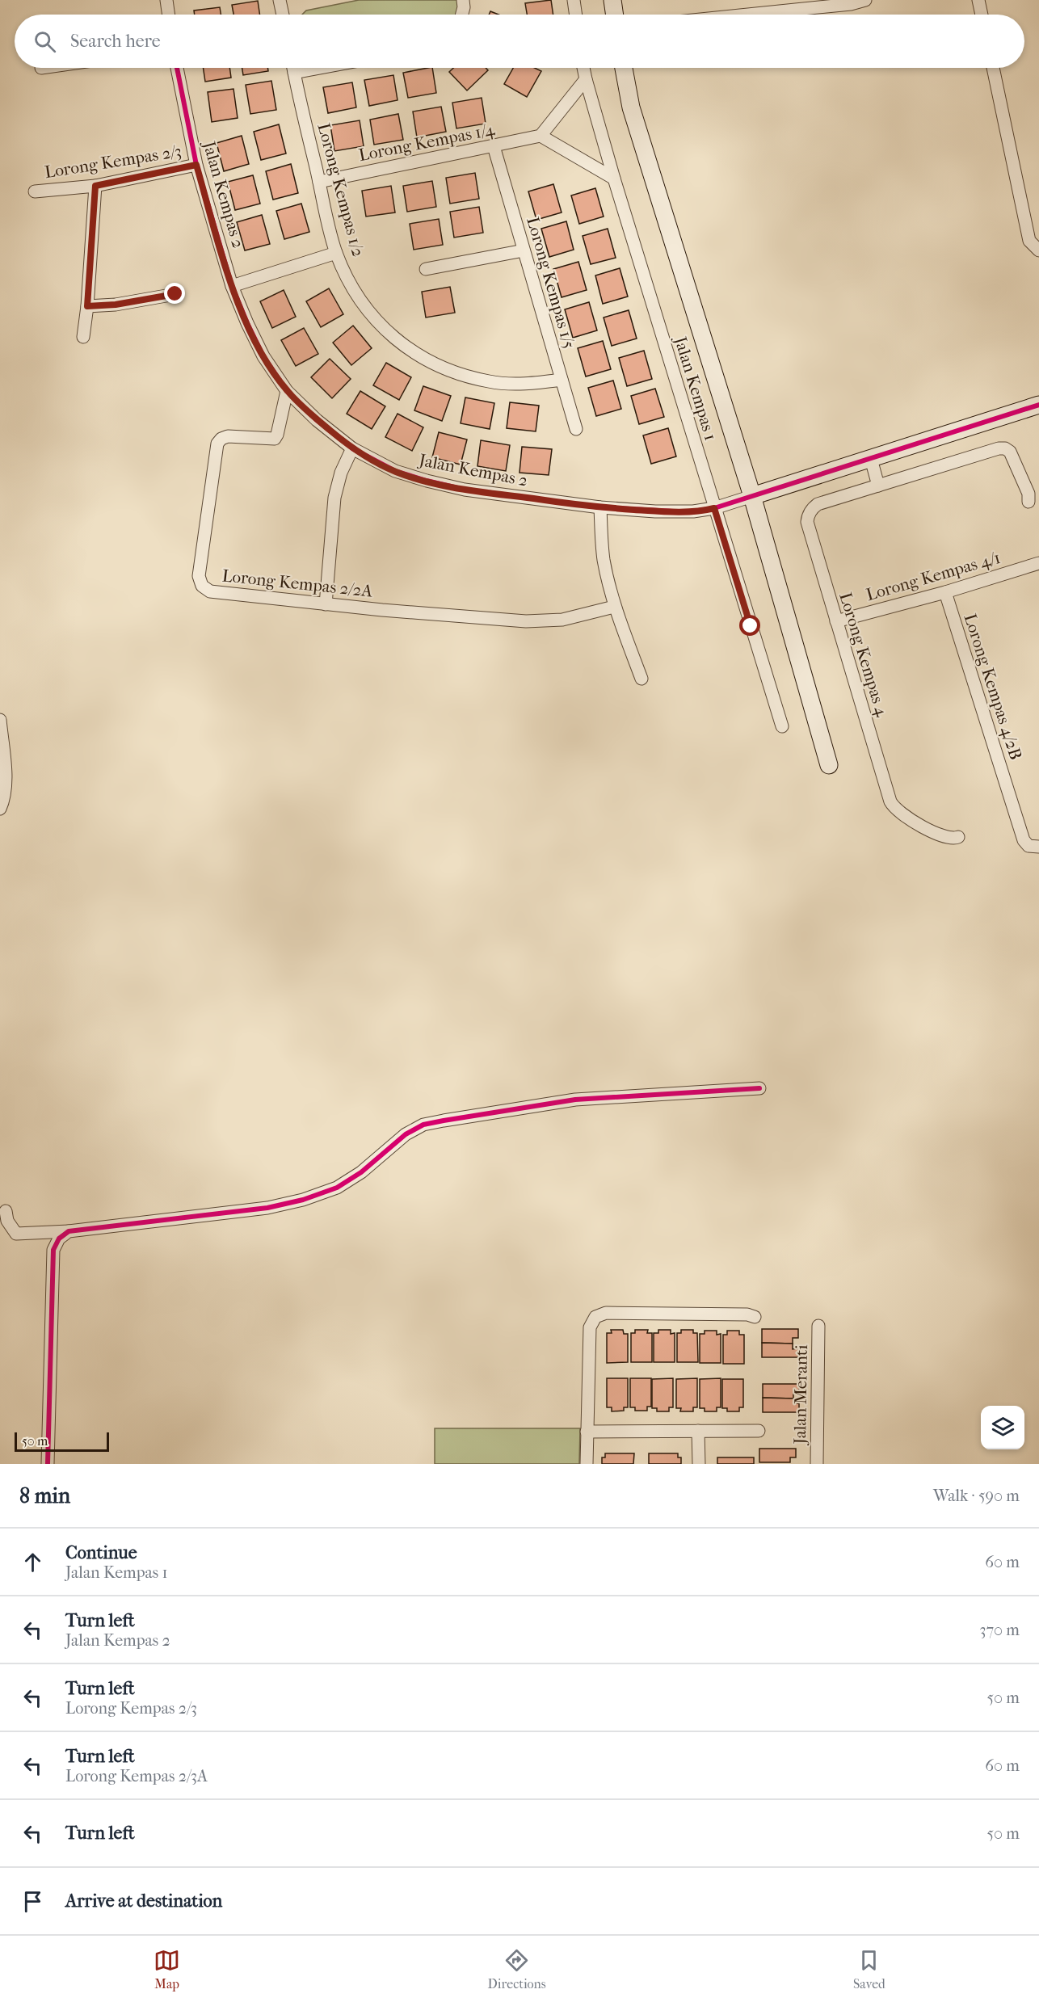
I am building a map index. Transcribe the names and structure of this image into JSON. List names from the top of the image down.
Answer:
{
  "streets": {
    "street": [
      "Lorong Kempas 1/4",
      "Lorong Kempas 2/3",
      "Lorong Kempas 1/2",
      "Jalan Kempas 2",
      "Lorong Kempas 1/5",
      "Jalan Kempas 1",
      "Lorong Kempas 4/1",
      "Lorong Kempas 2/2A",
      "Lorong Kempas 4",
      "Lorong Kempas 4/2B",
      "Jalan Meranti"
    ]
  },
  "crossings": [
    ["Lorong Kempas 1/4", "Lorong Kempas 1/2"],
    ["Lorong Kempas 1/4", "Lorong Kempas 1/5"],
    ["Lorong Kempas 2/3", "Jalan Kempas 2"],
    ["Lorong Kempas 1/2", "Lorong Kempas 1/5"],
    ["Jalan Kempas 2", "Jalan Kempas 1"],
    ["Jalan Kempas 2", "Lorong Kempas 2/2A"],
    ["Lorong Kempas 4/1", "Lorong Kempas 4"],
    ["Lorong Kempas 4/1", "Lorong Kempas 4/2B"]
  ],
  "scale_bar": "50 m",
  "page": {
    "search": "Search here",
    "scale": "50 m",
    "heading": ["8 min", "Walk · 590 m"],
    "list": [
      ["Continue", "Jalan Kempas 1", "60 m"],
      ["Turn left", "Jalan Kempas 2", "370 m"],
      ["Turn left", "Lorong Kempas 2/3", "50 m"],
      ["Turn left", "Lorong Kempas 2/3A", "60 m"],
      ["Turn left", "50 m"],
      "Arrive at destination"
    ],
    "nav": ["Map", "Directions", "Saved"]
  }
}
